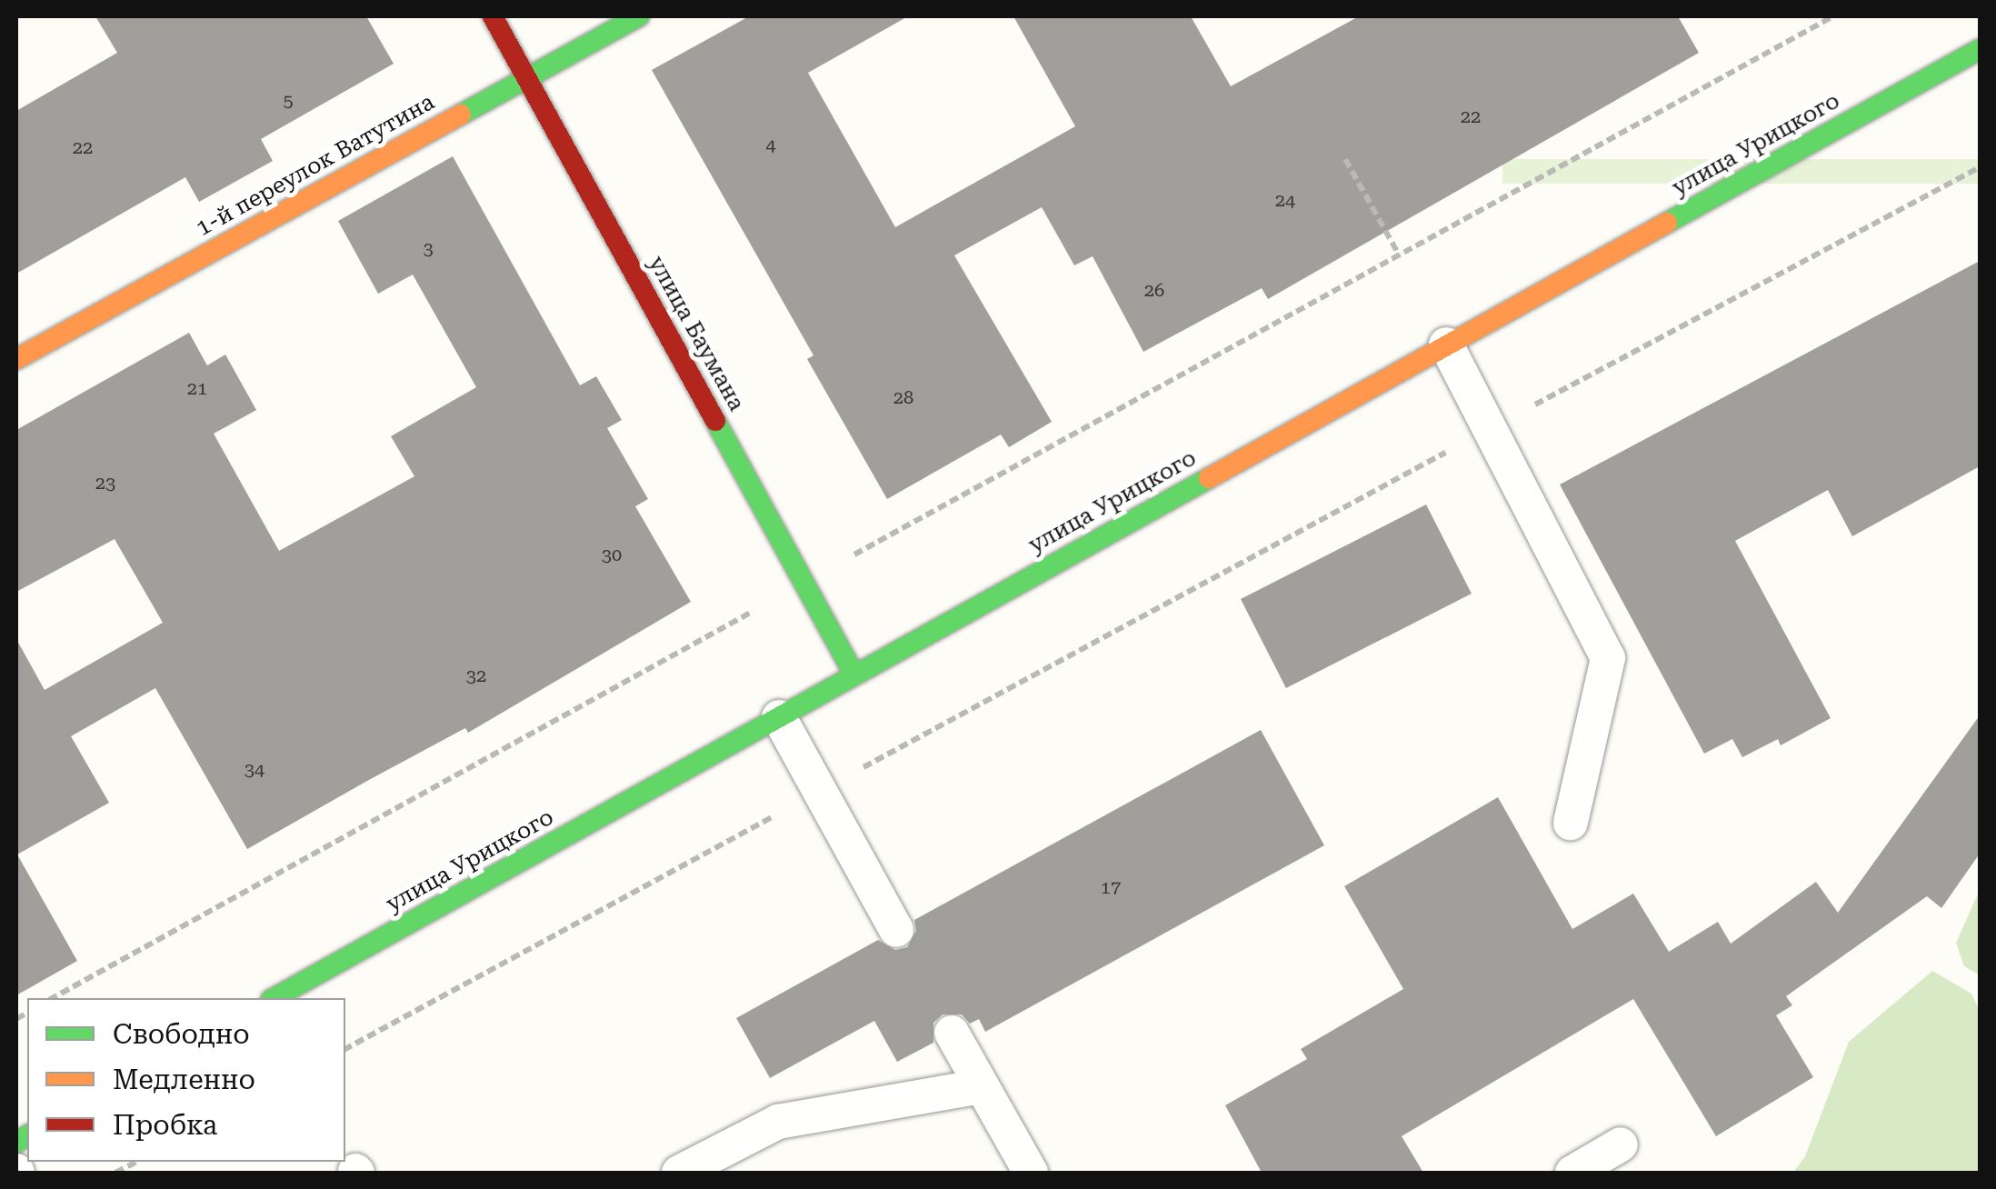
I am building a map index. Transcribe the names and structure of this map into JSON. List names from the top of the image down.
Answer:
{
  "streets": {
    "main road": ["улица Урицкого", "1-й переулок Ватутина", "улица Баумана"]
  },
  "crossings": [
    ["улица Урицкого", "улица Баумана"],
    ["1-й переулок Ватутина", "улица Баумана"]
  ],
  "house_numbers": [
    "5",
    "22",
    "4",
    "22",
    "24",
    "3",
    "26",
    "21",
    "28",
    "23",
    "30",
    "32",
    "34",
    "17"
  ],
  "legend": ["Свободно", "Медленно", "Пробка"]
}
